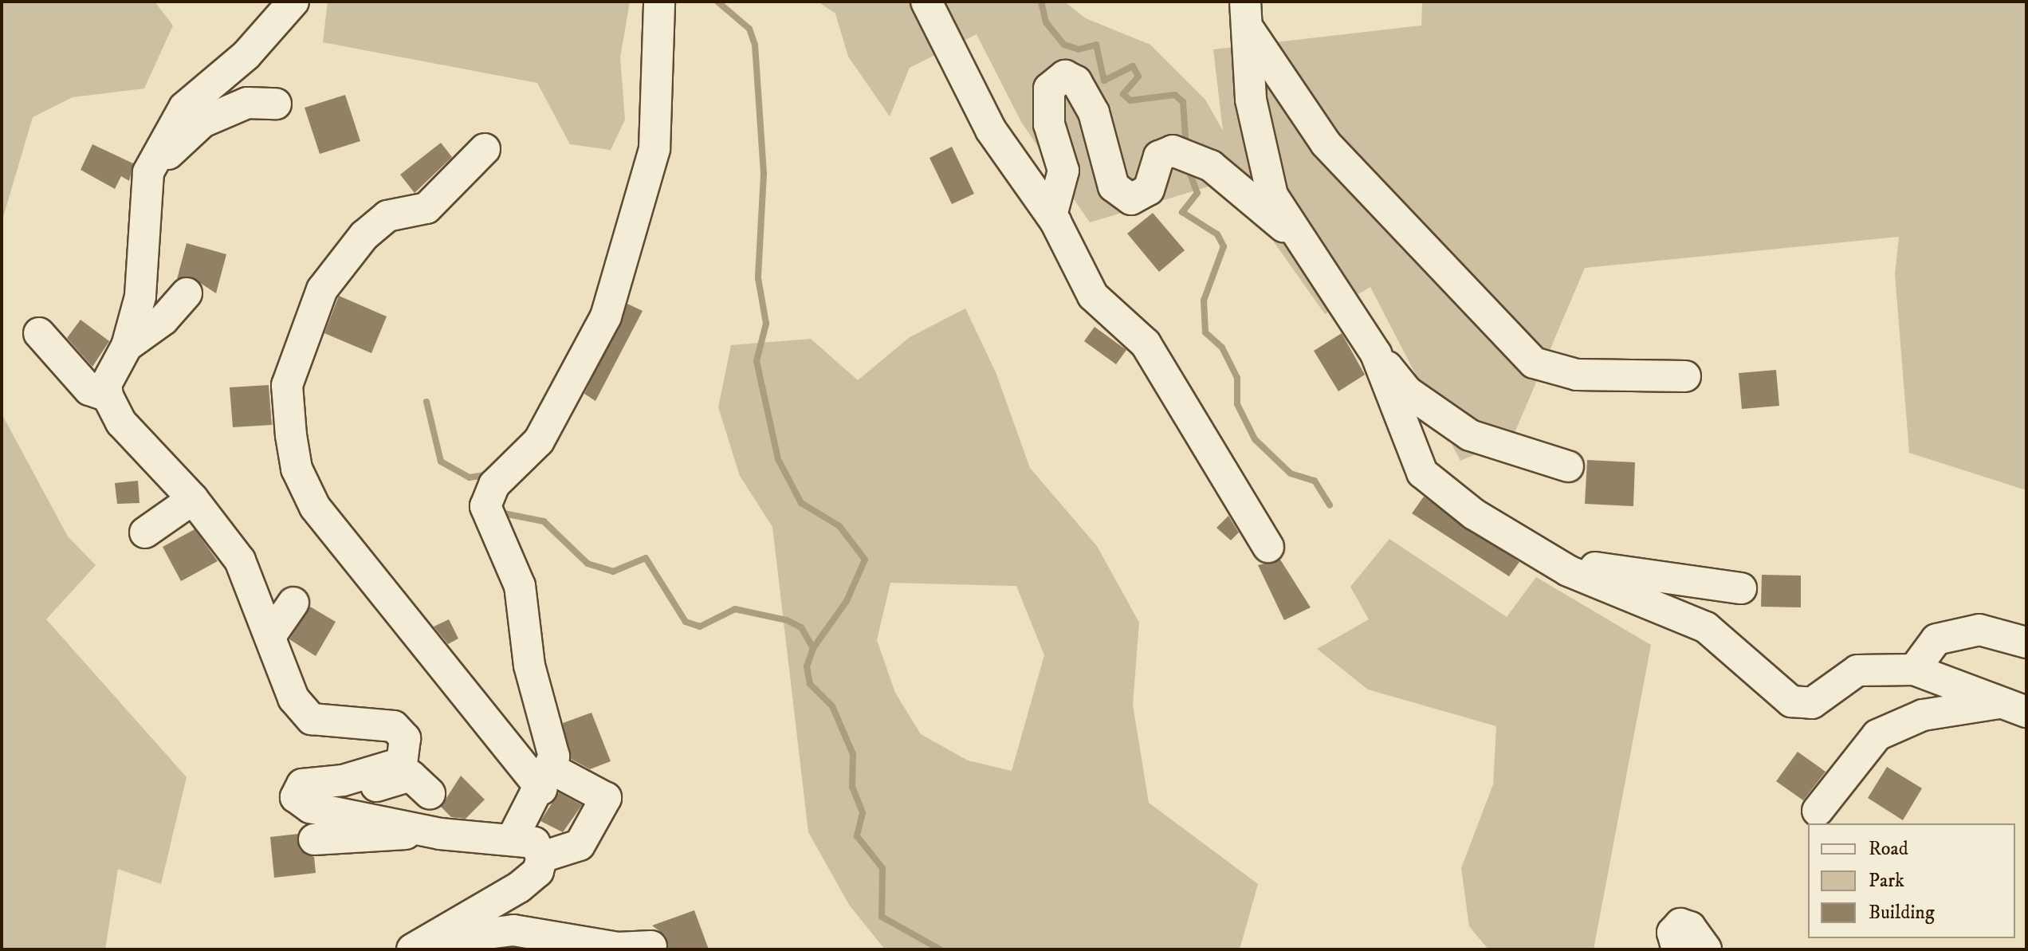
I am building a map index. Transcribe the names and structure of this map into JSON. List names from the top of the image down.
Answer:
{
  "legend": ["Road", "Park", "Building"]
}
